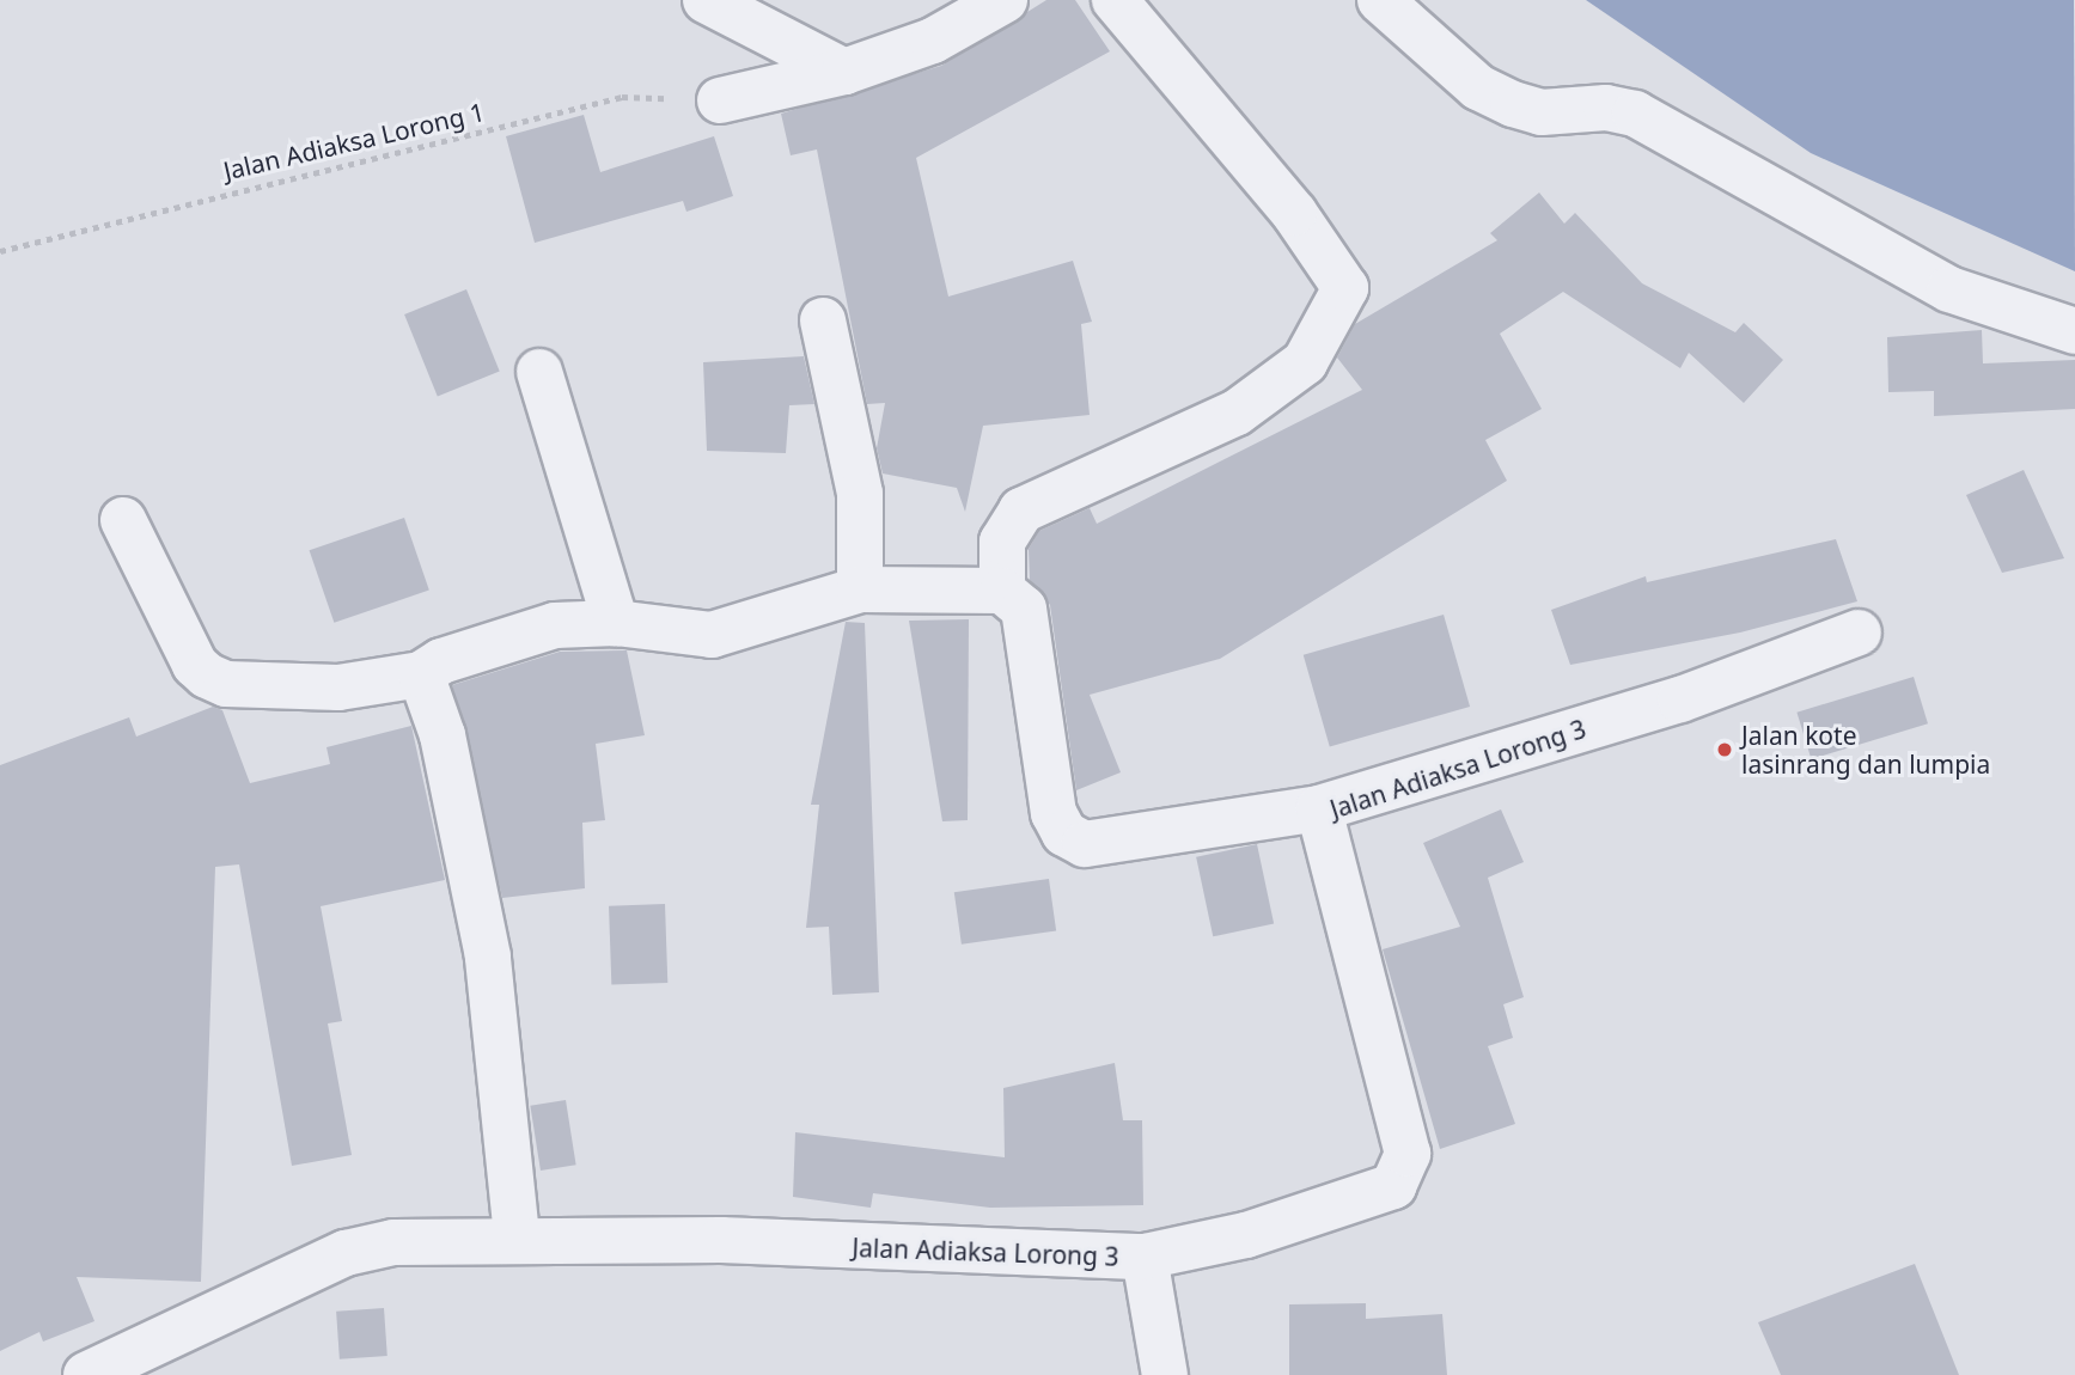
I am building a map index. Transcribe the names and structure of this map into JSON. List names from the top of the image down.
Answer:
{
  "streets": {
    "street": ["Jalan Adiaksa Lorong 3"],
    "path": ["Jalan Adiaksa Lorong 1"]
  },
  "places": ["Jalan kote lasinrang dan lumpia"]
}
